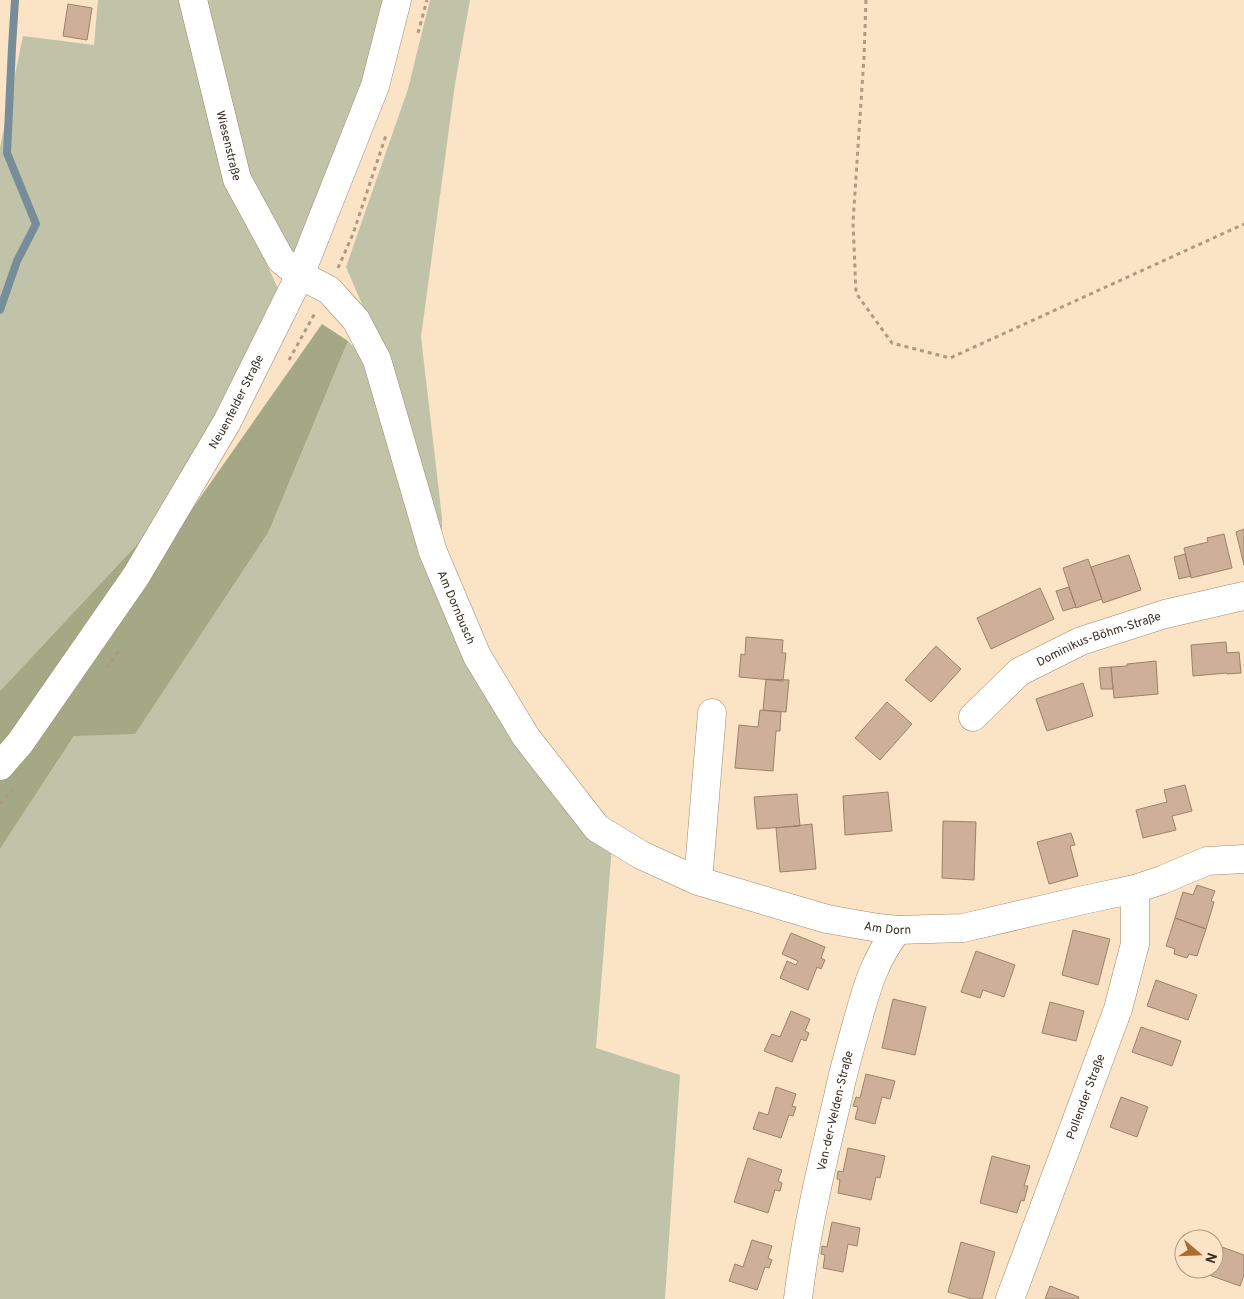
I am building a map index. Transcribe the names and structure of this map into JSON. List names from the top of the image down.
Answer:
{
  "streets": {
    "street": [
      "Wiesenstraße",
      "Neuenfelder Straße",
      "Am Dornbusch",
      "Dominikus-Böhm-Straße",
      "Am Dorn",
      "Pollender Straße",
      "Van-der-Velden-Straße"
    ]
  },
  "crossings": [
    ["Wiesenstraße", "Neuenfelder Straße"],
    ["Wiesenstraße", "Am Dornbusch"],
    ["Neuenfelder Straße", "Am Dornbusch"],
    ["Am Dornbusch", "Am Dorn"],
    ["Am Dorn", "Pollender Straße"],
    ["Am Dorn", "Van-der-Velden-Straße"]
  ],
  "north": "right"
}
